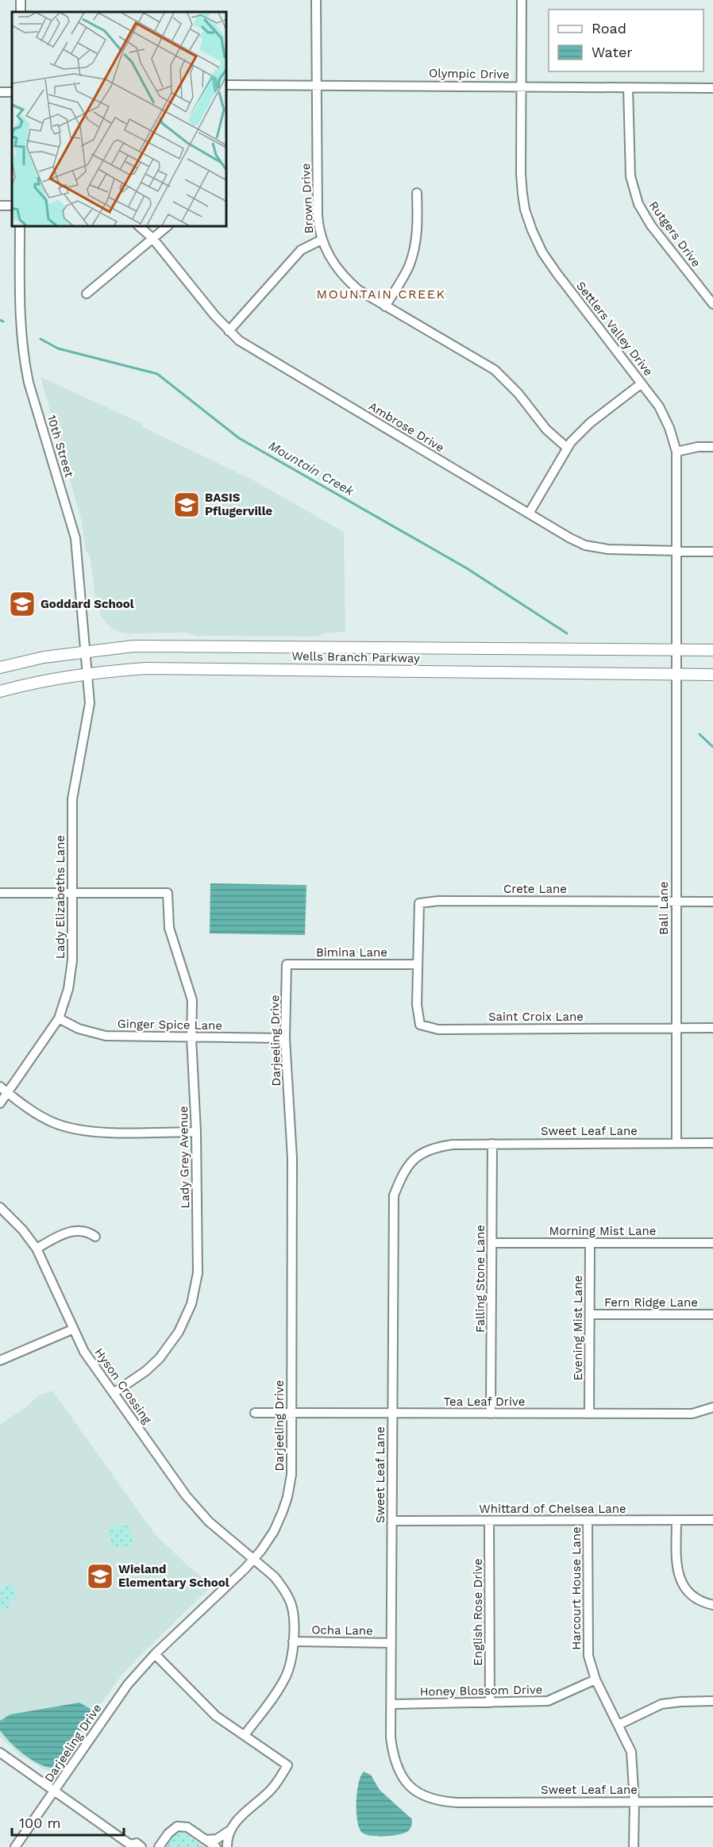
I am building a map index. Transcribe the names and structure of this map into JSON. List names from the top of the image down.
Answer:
{
  "streets": {
    "main road": ["Wells Branch Parkway"],
    "street": [
      "Olympic Drive",
      "Brown Drive",
      "Rutgers Drive",
      "Settlers Valley Drive",
      "Ambrose Drive",
      "10th Street",
      "Crete Lane",
      "Lady Elizabeths Lane",
      "Bali Lane",
      "Bimina Lane",
      "Saint Croix Lane",
      "Ginger Spice Lane",
      "Darjeeling Drive",
      "Sweet Leaf Lane",
      "Lady Grey Avenue",
      "Morning Mist Lane",
      "Falling Stone Lane",
      "Fern Ridge Lane",
      "Evening Mist Lane",
      "Hyson Crossing",
      "Tea Leaf Drive",
      "Whittard of Chelsea Lane",
      "Harcourt House Lane",
      "English Rose Drive",
      "Ocha Lane",
      "Honey Blossom Drive"
    ]
  },
  "crossings": [
    ["Olympic Drive", "Brown Drive"],
    ["Olympic Drive", "Rutgers Drive"],
    ["Olympic Drive", "Settlers Valley Drive"],
    ["Settlers Valley Drive", "Ambrose Drive"],
    ["Settlers Valley Drive", "Wells Branch Parkway"],
    ["Settlers Valley Drive", "Bali Lane"],
    ["10th Street", "Wells Branch Parkway"],
    ["10th Street", "Lady Elizabeths Lane"],
    ["Wells Branch Parkway", "Lady Elizabeths Lane"],
    ["Wells Branch Parkway", "Bali Lane"],
    ["Crete Lane", "Bali Lane"],
    ["Crete Lane", "Bimina Lane"],
    ["Crete Lane", "Saint Croix Lane"],
    ["Lady Elizabeths Lane", "Ginger Spice Lane"],
    ["Lady Elizabeths Lane", "Lady Grey Avenue"],
    ["Bali Lane", "Saint Croix Lane"],
    ["Bali Lane", "Sweet Leaf Lane"],
    ["Bimina Lane", "Saint Croix Lane"],
    ["Bimina Lane", "Darjeeling Drive"],
    ["Ginger Spice Lane", "Darjeeling Drive"],
    ["Ginger Spice Lane", "Lady Grey Avenue"],
    ["Darjeeling Drive", "Hyson Crossing"],
    ["Darjeeling Drive", "Tea Leaf Drive"],
    ["Sweet Leaf Lane", "Falling Stone Lane"],
    ["Sweet Leaf Lane", "Tea Leaf Drive"],
    ["Sweet Leaf Lane", "Whittard of Chelsea Lane"],
    ["Sweet Leaf Lane", "Harcourt House Lane"],
    ["Sweet Leaf Lane", "Ocha Lane"],
    ["Sweet Leaf Lane", "Honey Blossom Drive"],
    ["Lady Grey Avenue", "Hyson Crossing"],
    ["Morning Mist Lane", "Falling Stone Lane"],
    ["Morning Mist Lane", "Evening Mist Lane"],
    ["Falling Stone Lane", "Tea Leaf Drive"],
    ["Fern Ridge Lane", "Evening Mist Lane"],
    ["Evening Mist Lane", "Tea Leaf Drive"],
    ["Hyson Crossing", "Ocha Lane"],
    ["Whittard of Chelsea Lane", "Harcourt House Lane"],
    ["Whittard of Chelsea Lane", "English Rose Drive"],
    ["Harcourt House Lane", "Honey Blossom Drive"],
    ["English Rose Drive", "Honey Blossom Drive"]
  ],
  "districts": ["MOUNTAIN CREEK"],
  "water": ["Mountain Creek"],
  "places": {
    "school or university": ["BASIS Pflugerville", "Goddard School", "Wieland Elementary School"]
  },
  "legend": ["Road", "Water"],
  "scale_bar": "100 m"
}
